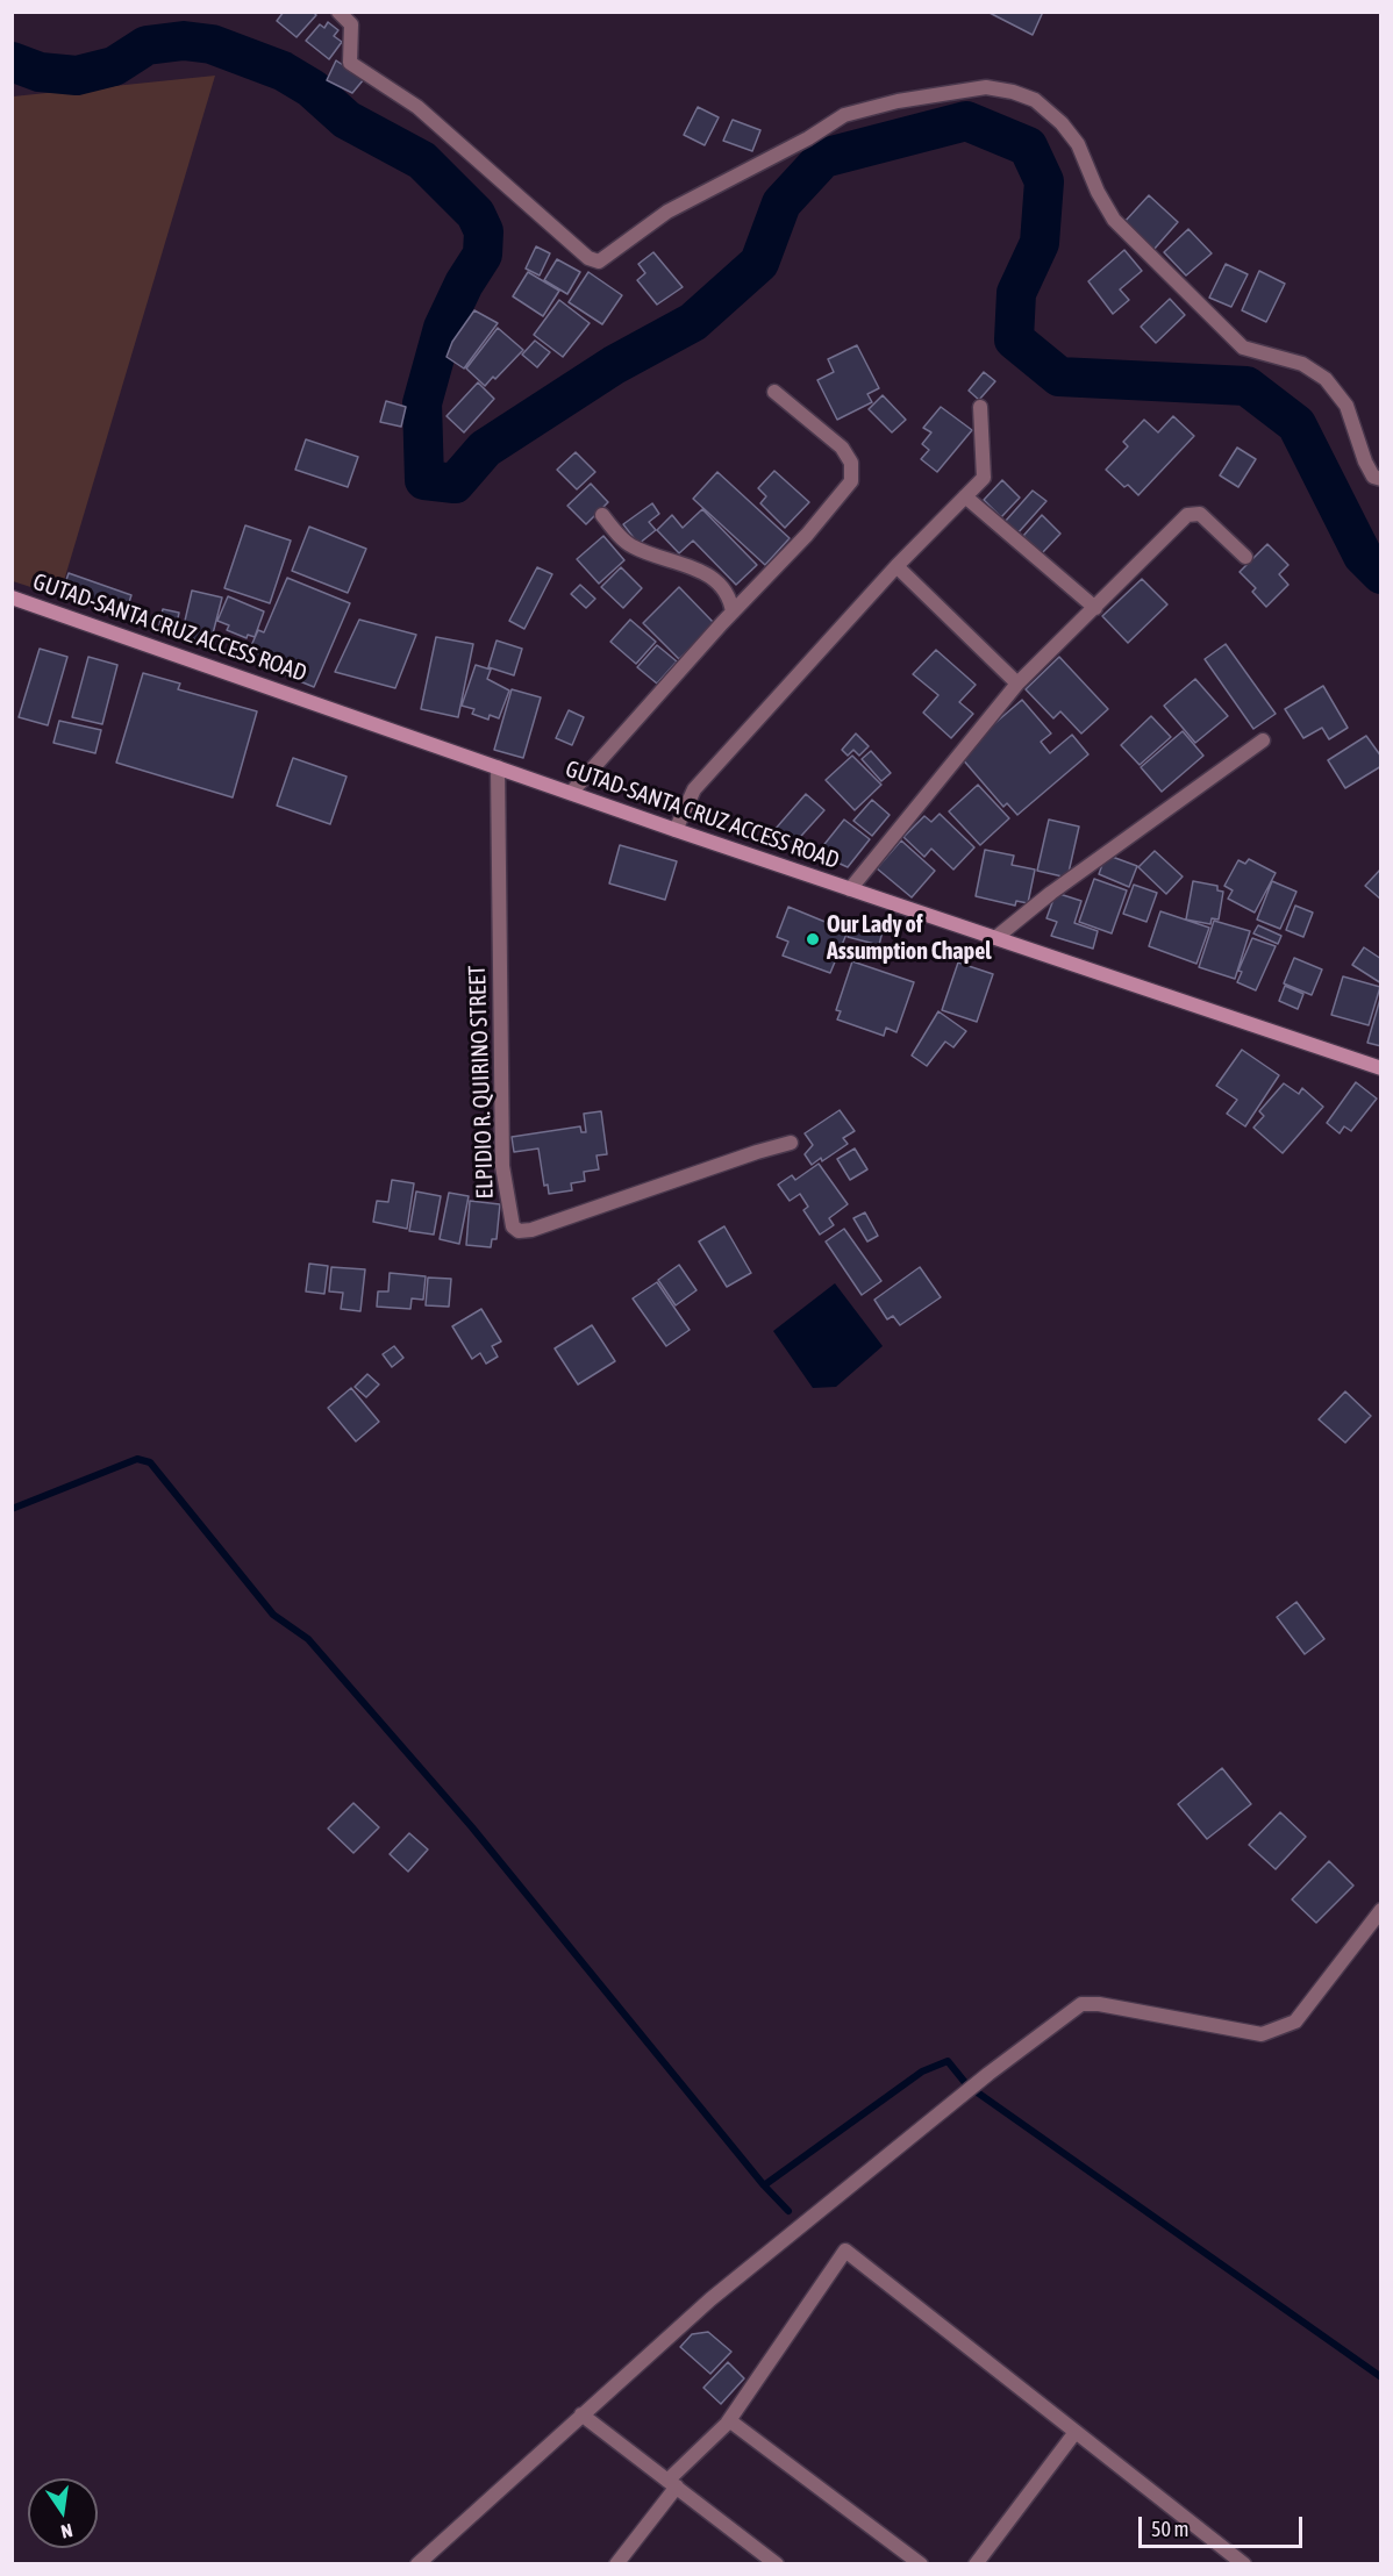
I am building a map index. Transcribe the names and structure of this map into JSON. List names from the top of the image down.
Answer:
{
  "streets": {
    "main road": ["GUTAD-SANTA CRUZ ACCESS ROAD"],
    "street": ["ELPIDIO R. QUIRINO STREET"]
  },
  "crossings": [
    ["GUTAD-SANTA CRUZ ACCESS ROAD", "ELPIDIO R. QUIRINO STREET"]
  ],
  "places": ["Our Lady of Assumption Chapel"],
  "scale_bar": "50 m",
  "north": "bottom"
}
